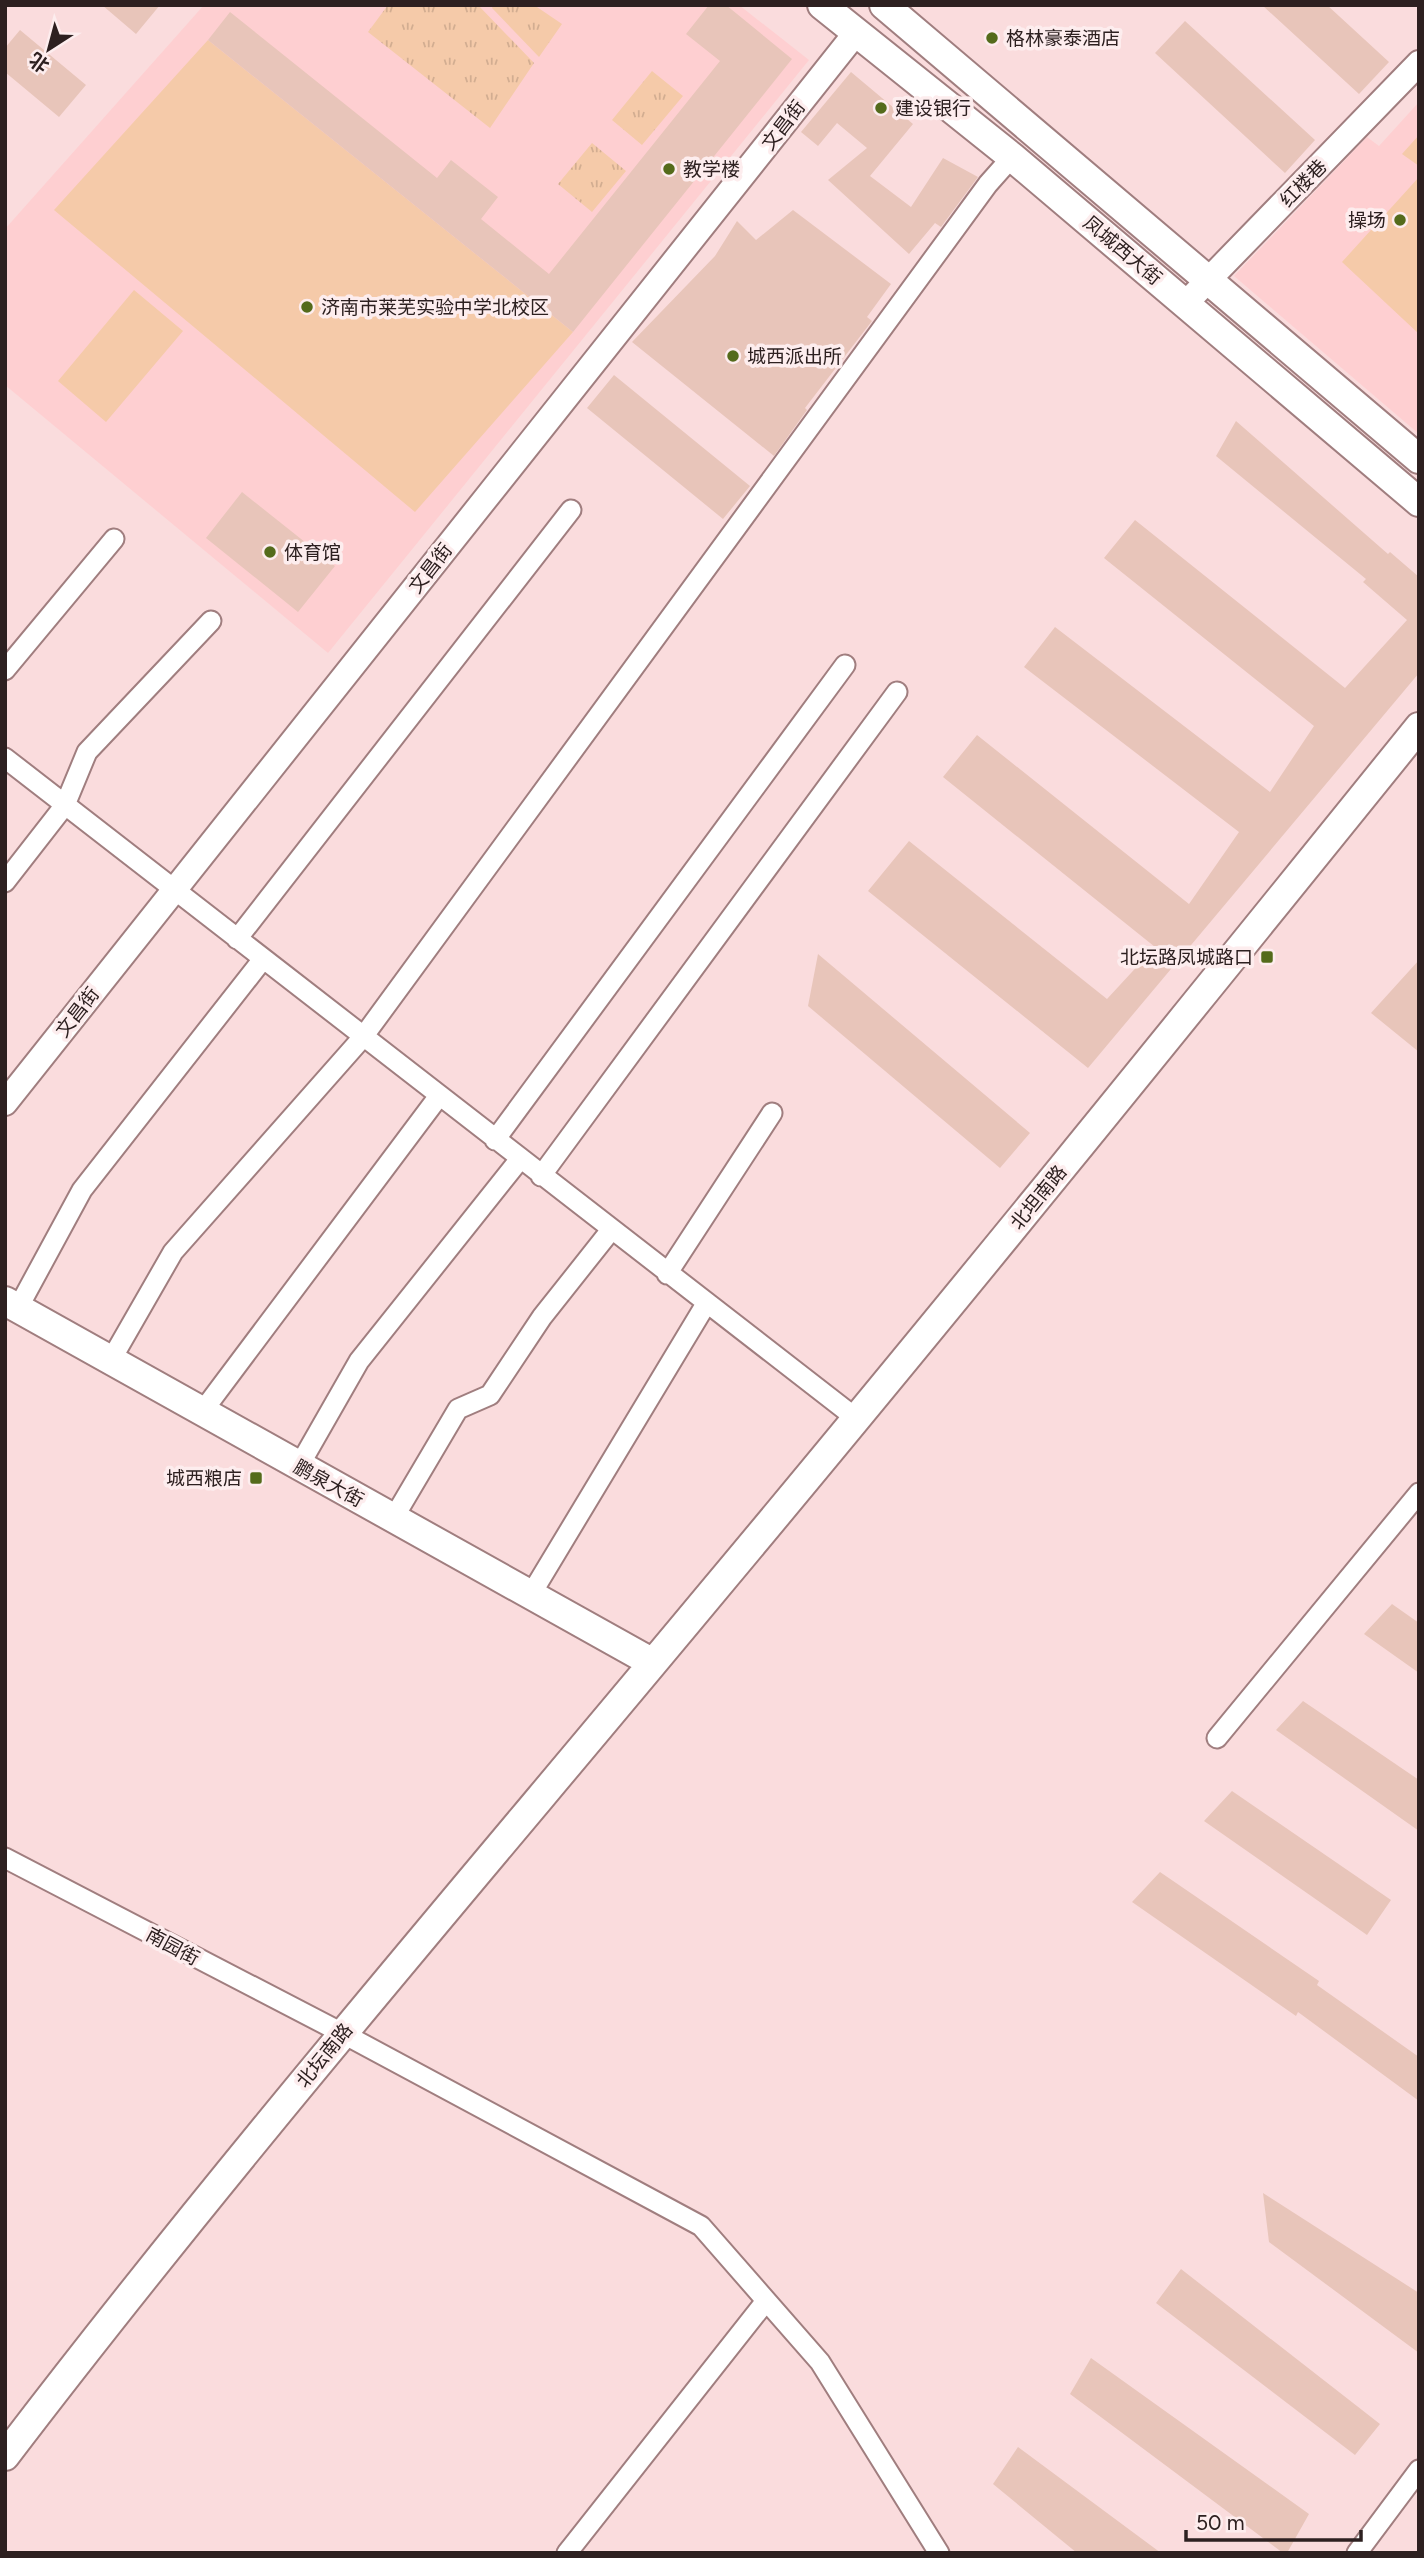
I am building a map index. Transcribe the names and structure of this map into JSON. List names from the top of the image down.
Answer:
{
  "streets": {
    "main road": [
      "凤城西大街",
      "北坦南路",
      "鹏泉大街",
      "北坛南路"
    ],
    "street": ["文昌街", "红楼巷", "南园街"]
  },
  "crossings": [
    ["文昌街", "凤城西大街"],
    ["红楼巷", "凤城西大街"],
    ["北坦南路", "鹏泉大街"],
    ["北坦南路", "北坛南路"],
    ["鹏泉大街", "北坛南路"],
    ["南园街", "北坛南路"]
  ],
  "places": {
    "other": [
      "格林豪泰酒店",
      "建设银行",
      "教学楼",
      "操场",
      "济南市莱芜实验中学北校区",
      "城西派出所",
      "体育馆"
    ],
    "transit": ["北坛路凤城路口", "城西粮店"]
  },
  "scale_bar": "50 m",
  "north": "bottom left"
}
